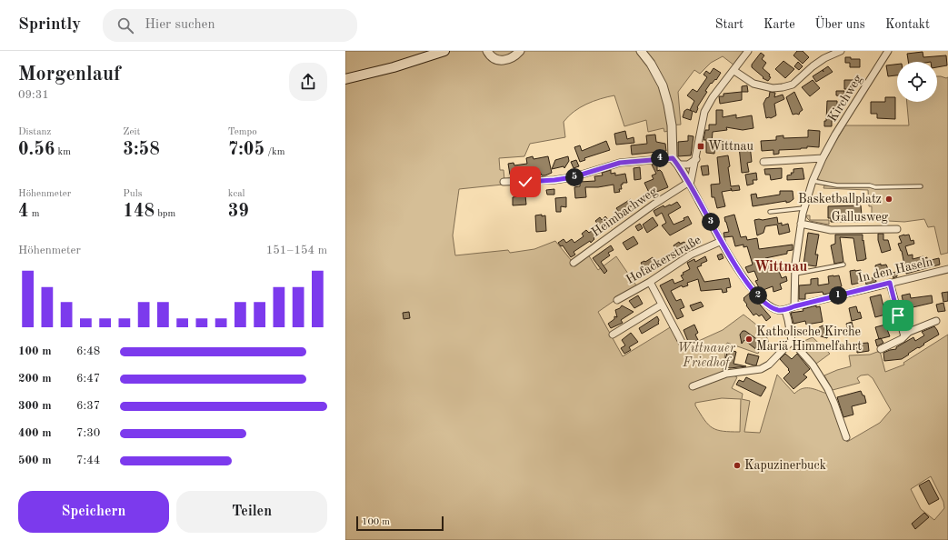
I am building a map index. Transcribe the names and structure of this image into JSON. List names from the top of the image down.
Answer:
{
  "streets": {
    "street": [
      "Kirchweg",
      "Heimbachweg",
      "Gallusweg",
      "Hofackerstraße",
      "In den Haseln"
    ]
  },
  "crossings": [
    ["Kirchweg", "Gallusweg"],
    ["Kirchweg", "In den Haseln"]
  ],
  "districts": ["Wittnau"],
  "parks": ["Wittnauer Friedhof"],
  "places": {
    "transit": ["Wittnau"],
    "other": ["Basketballplatz", "Katholische Kirche Mariä Himmelfahrt", "Kapuzinerbuck"]
  },
  "scale_bar": "100 m",
  "page": {
    "header": "Sprintly",
    "search": "Hier suchen",
    "nav": [
      "Start",
      "Karte",
      "Über uns",
      "Kontakt"
    ],
    "heading": ["Morgenlauf", "09:31"],
    "stats": [
      ["Distanz", "0.56 km"],
      ["Zeit", "3:58"],
      ["Tempo", "7:05 /km"],
      ["Höhenmeter", "4 m"],
      ["Puls", "148 bpm"],
      ["kcal", "39"]
    ],
    "pins": [
      "4",
      "5",
      "3",
      "1",
      "2"
    ],
    "chart": ["Höhenmeter", "151–154 m"],
    "list": [
      {
        "name": "100 m",
        "note": "6:48"
      },
      {
        "name": "200 m",
        "note": "6:47"
      },
      {
        "name": "300 m",
        "note": "6:37"
      },
      {
        "name": "400 m",
        "note": "7:30"
      },
      {
        "name": "500 m",
        "note": "7:44"
      }
    ],
    "buttons": ["Speichern", "Teilen"],
    "scale": "100 m"
  }
}
